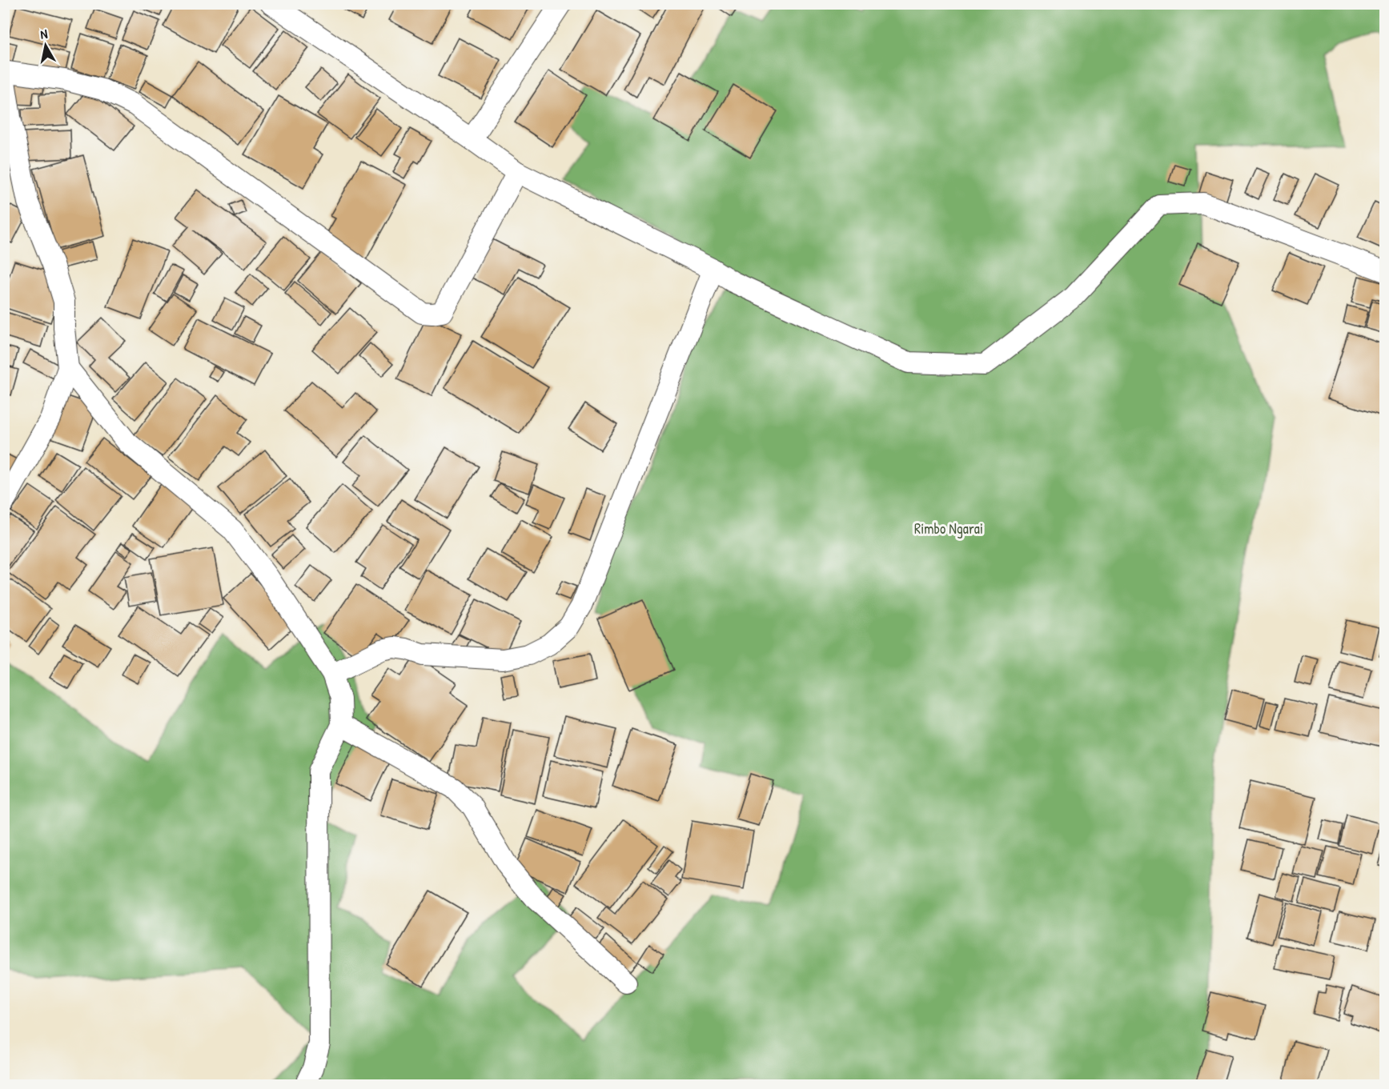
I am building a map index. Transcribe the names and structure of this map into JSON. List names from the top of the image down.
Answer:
{
  "parks": ["Rimbo Ngarai"],
  "north": "top"
}
